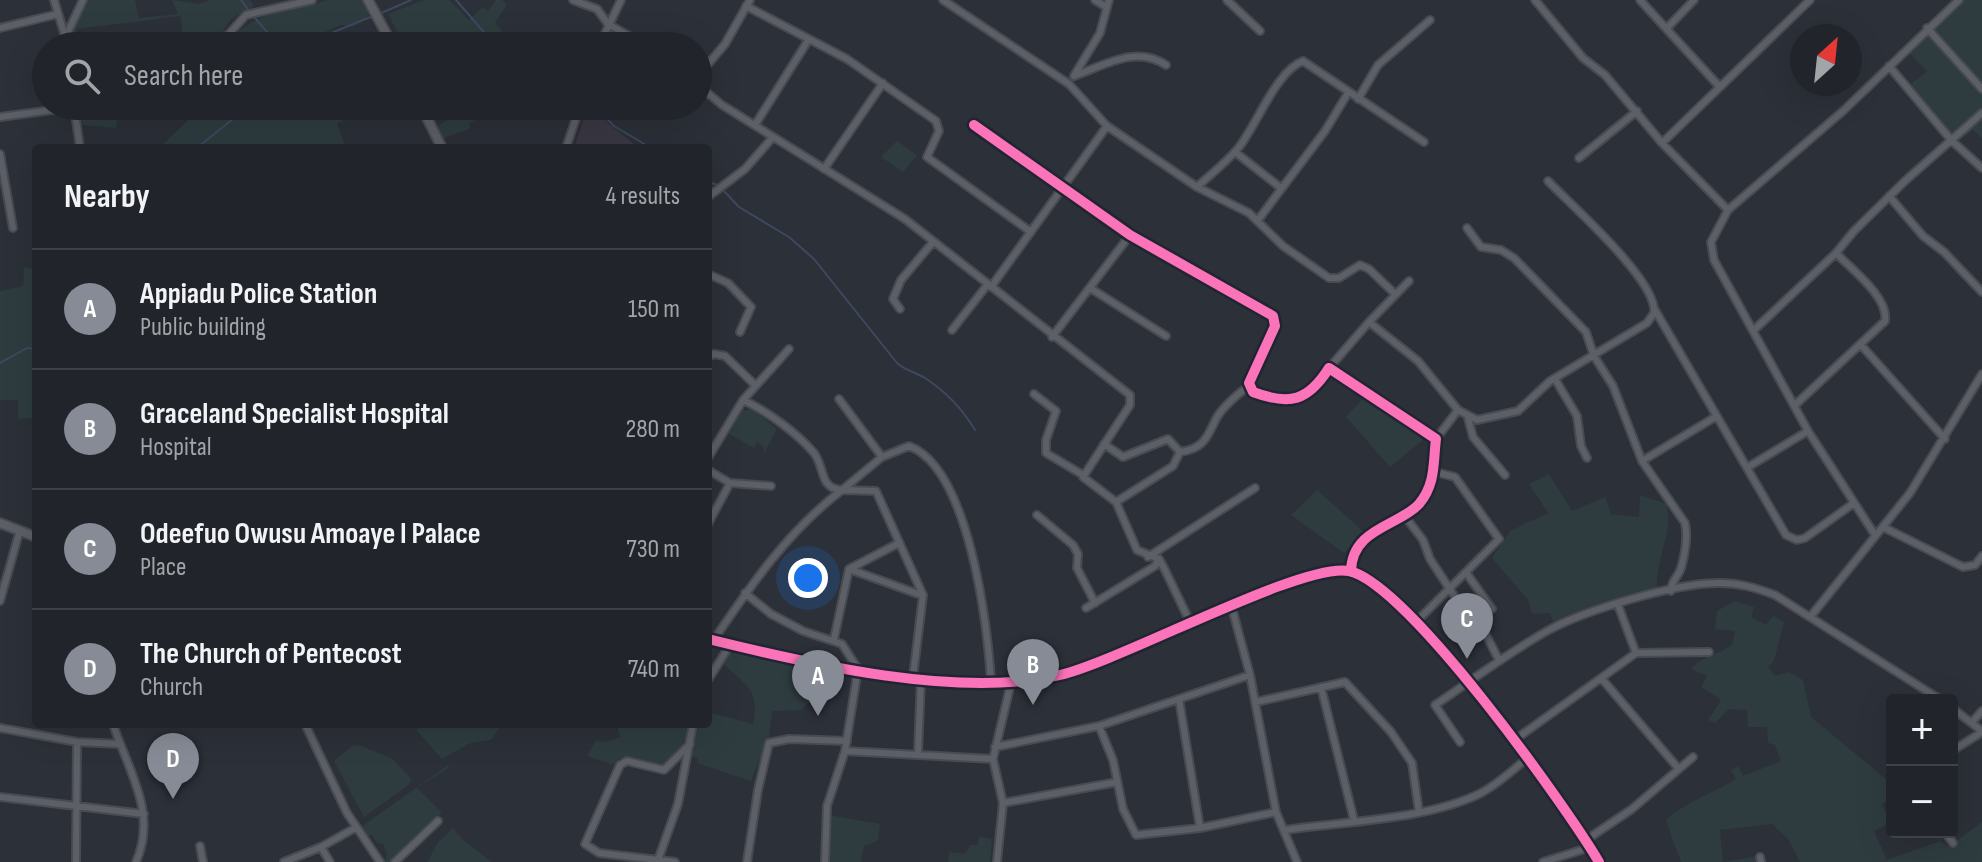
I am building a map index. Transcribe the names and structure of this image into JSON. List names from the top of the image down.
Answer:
{
  "north": "top right",
  "page": {
    "search": "Search here",
    "heading": ["Nearby", "4 results"],
    "list": [
      {
        "mark": "A",
        "name": "Appiadu Police Station",
        "note": "Public building",
        "value": "150 m"
      },
      {
        "mark": "B",
        "name": "Graceland Specialist Hospital",
        "note": "Hospital",
        "value": "280 m"
      },
      {
        "mark": "C",
        "name": "Odeefuo Owusu Amoaye I Palace",
        "note": "Place",
        "value": "730 m"
      },
      {
        "mark": "D",
        "name": "The Church of Pentecost",
        "note": "Church",
        "value": "740 m"
      }
    ],
    "pins": [
      "C",
      "B",
      "A",
      "D"
    ],
    "map_buttons": ["+", "−"]
  }
}
